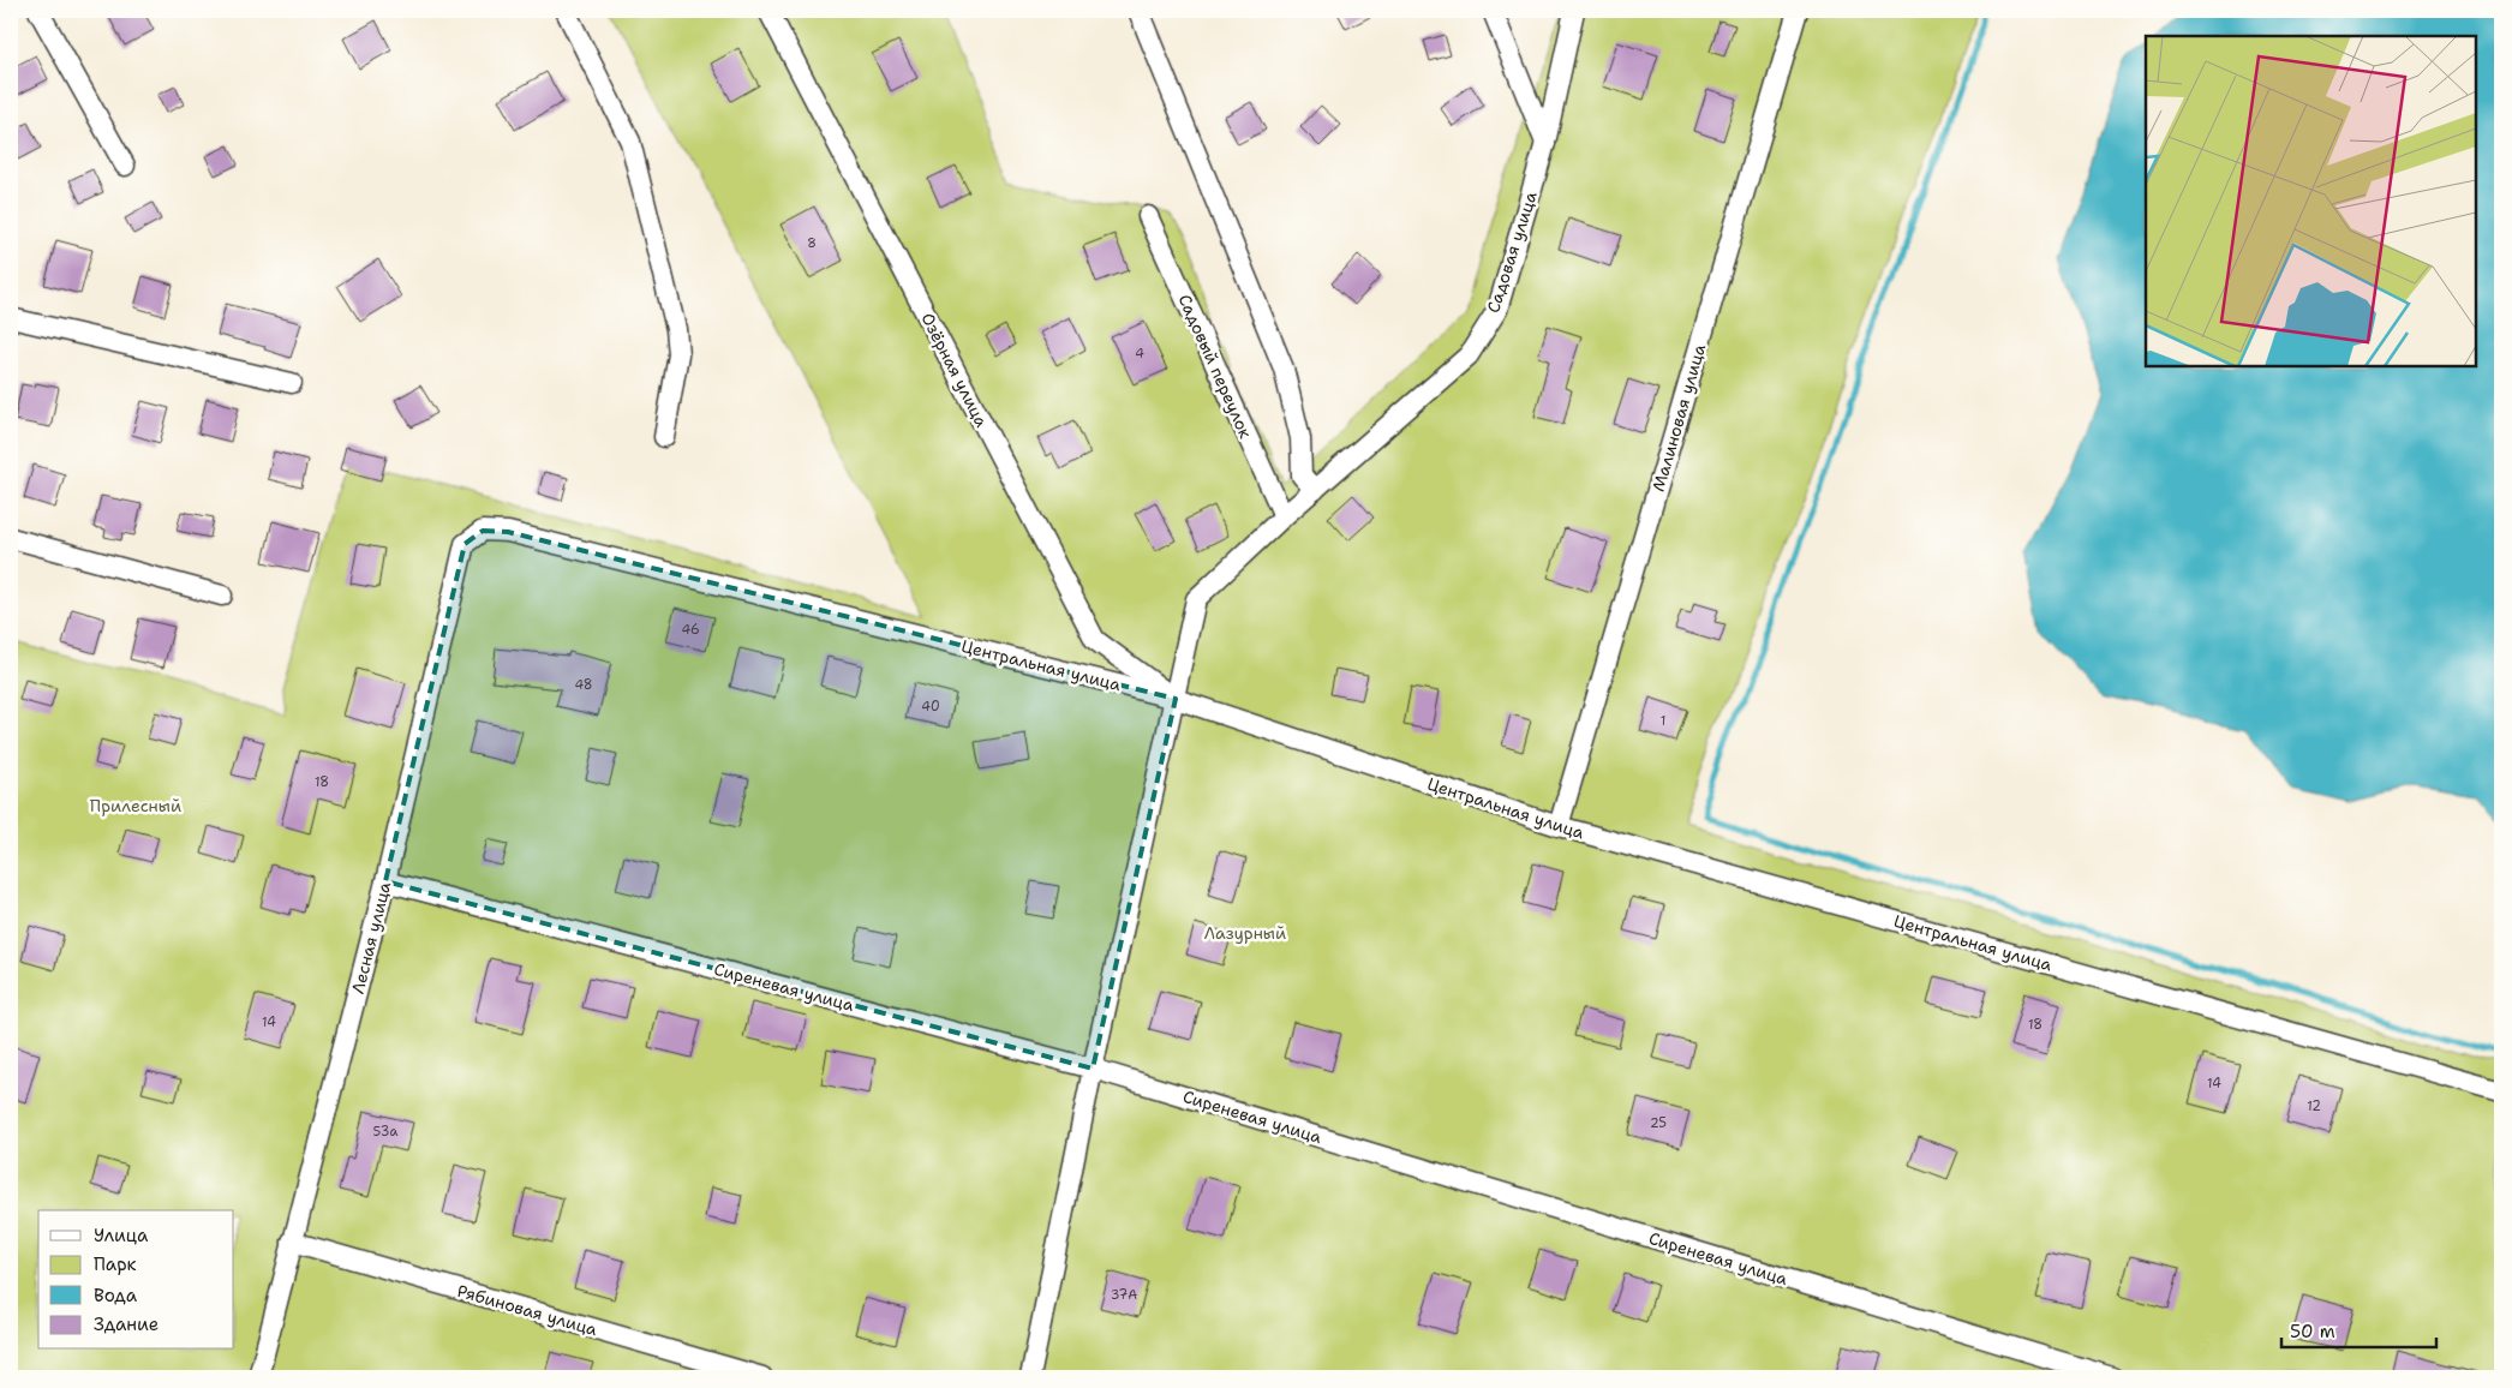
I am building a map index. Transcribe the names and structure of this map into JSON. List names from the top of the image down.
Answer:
{
  "streets": {
    "street": [
      "Садовая улица",
      "Садовый переулок",
      "Озёрная улица",
      "Малиновая улица",
      "Центральная улица",
      "Лесная улица",
      "Сиреневая улица",
      "Рябиновая улица"
    ]
  },
  "crossings": [
    ["Садовая улица", "Садовый переулок"],
    ["Садовая улица", "Озёрная улица"],
    ["Садовая улица", "Центральная улица"],
    ["Садовая улица", "Сиреневая улица"],
    ["Озёрная улица", "Центральная улица"],
    ["Малиновая улица", "Центральная улица"],
    ["Центральная улица", "Лесная улица"],
    ["Лесная улица", "Сиреневая улица"],
    ["Лесная улица", "Рябиновая улица"]
  ],
  "parks": ["Прилесный", "Лазурный"],
  "house_numbers": [
    "8",
    "4",
    "46",
    "48",
    "40",
    "1",
    "18",
    "14",
    "18",
    "14",
    "12",
    "25",
    "53а",
    "37А"
  ],
  "legend": [
    "Улица",
    "Парк",
    "Вода",
    "Здание"
  ],
  "scale_bar": "50 m"
}
